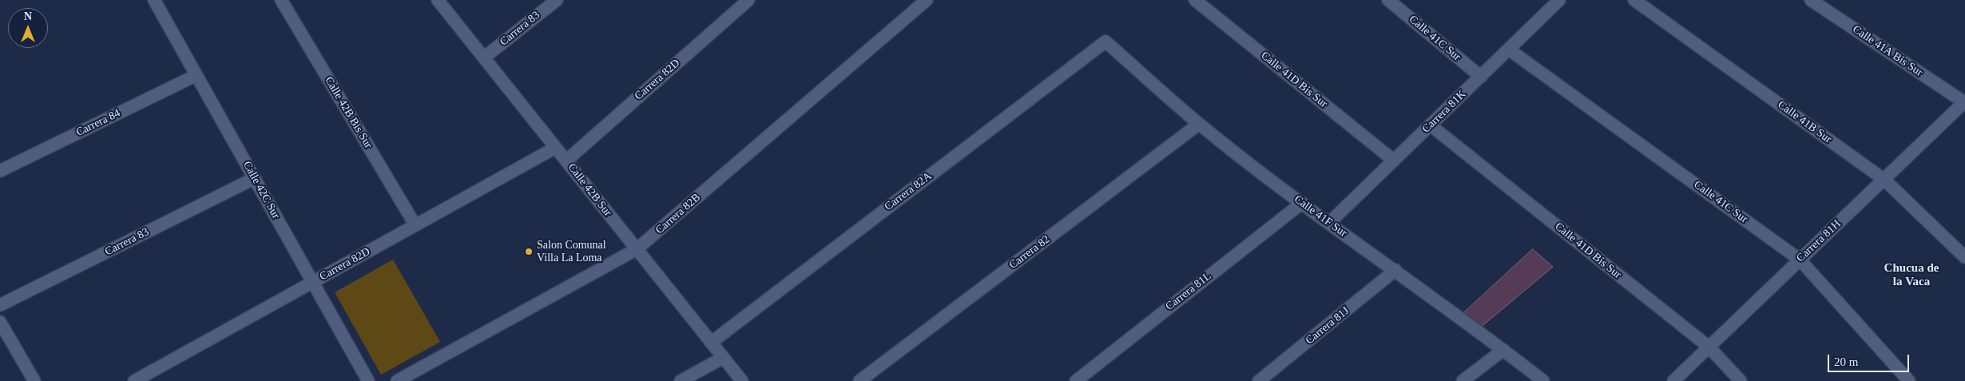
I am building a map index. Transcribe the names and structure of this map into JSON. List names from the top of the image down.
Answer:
{
  "streets": {
    "street": [
      "Carrera 83",
      "Calle 41C Sur",
      "Calle 41A Bis Sur",
      "Carrera 82D",
      "Calle 41D Bis Sur",
      "Carrera 81K",
      "Calle 42B Bis Sur",
      "Calle 41B Sur",
      "Carrera 84",
      "Calle 42C Sur",
      "Calle 42B Sur",
      "Carrera 82A",
      "Carrera 82B",
      "Calle 41F Sur",
      "Carrera 81H",
      "Carrera 82",
      "Carrera 81L",
      "Carrera 81J"
    ]
  },
  "crossings": [
    ["Carrera 83", "Calle 42C Sur"],
    ["Carrera 83", "Calle 42B Sur"],
    ["Calle 41C Sur", "Carrera 81K"],
    ["Calle 41C Sur", "Carrera 81H"],
    ["Calle 41A Bis Sur", "Carrera 81H"],
    ["Carrera 82D", "Calle 42B Bis Sur"],
    ["Carrera 82D", "Calle 42C Sur"],
    ["Carrera 82D", "Calle 42B Sur"],
    ["Calle 41D Bis Sur", "Carrera 81K"],
    ["Calle 41D Bis Sur", "Carrera 81H"],
    ["Carrera 81K", "Calle 41F Sur"],
    ["Calle 41B Sur", "Carrera 81H"],
    ["Carrera 84", "Calle 42C Sur"],
    ["Calle 42B Sur", "Carrera 82A"],
    ["Calle 42B Sur", "Carrera 82B"],
    ["Carrera 82A", "Calle 41F Sur"],
    ["Calle 41F Sur", "Carrera 82"],
    ["Calle 41F Sur", "Carrera 81L"],
    ["Calle 41F Sur", "Carrera 81J"]
  ],
  "districts": ["Chucua de la Vaca"],
  "places": ["Salon Comunal Villa La Loma"],
  "scale_bar": "20 m",
  "north": "top"
}
